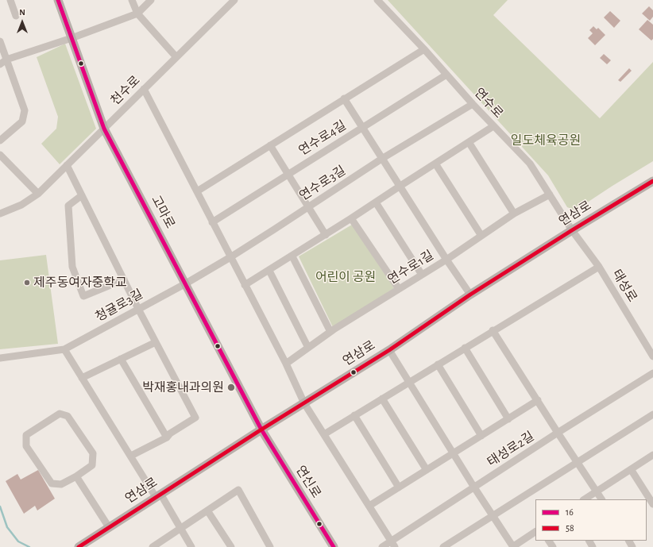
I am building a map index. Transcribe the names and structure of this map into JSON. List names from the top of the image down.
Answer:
{
  "streets": {
    "main road": ["고마로", "연삼로", "연신로"],
    "street": [
      "천수로",
      "연수로",
      "연수로4길",
      "연수로3길",
      "연수로1길",
      "태성로",
      "청귤로3길",
      "태성로2길"
    ]
  },
  "crossings": [
    ["천수로", "고마로"],
    ["연수로", "연수로4길"],
    ["연수로", "연수로3길"],
    ["연수로", "연삼로"],
    ["연수로", "연수로1길"],
    ["연수로", "태성로"],
    ["연수로3길", "고마로"],
    ["연수로3길", "청귤로3길"],
    ["고마로", "연삼로"],
    ["고마로", "청귤로3길"],
    ["고마로", "연신로"],
    ["연삼로", "태성로"],
    ["연삼로", "연신로"]
  ],
  "parks": ["일도체육공원", "어린이 공원"],
  "places": ["제주동여자중학교", "박재홍내과의원"],
  "lines": ["transit line 16", "transit line 58"],
  "legend": ["16", "58"],
  "north": "top"
}
